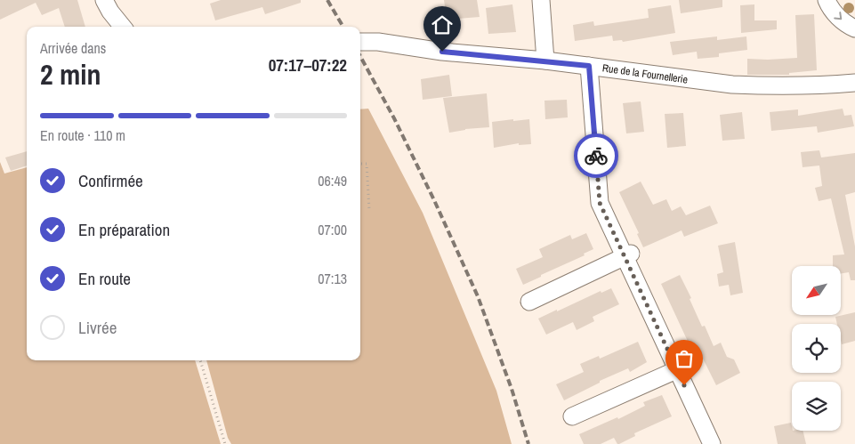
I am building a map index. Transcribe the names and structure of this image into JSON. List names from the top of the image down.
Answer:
{
  "streets": {
    "street": ["Rue de la Fournellerie"]
  },
  "north": "bottom left",
  "page": {
    "heading": ["2 min", "Arrivée dans", "07:17–07:22"],
    "bar": "En route · 110 m",
    "list": [
      ["Confirmée", "06:49"],
      ["En préparation", "07:00"],
      ["En route", "07:13"],
      "Livrée"
    ]
  }
}
